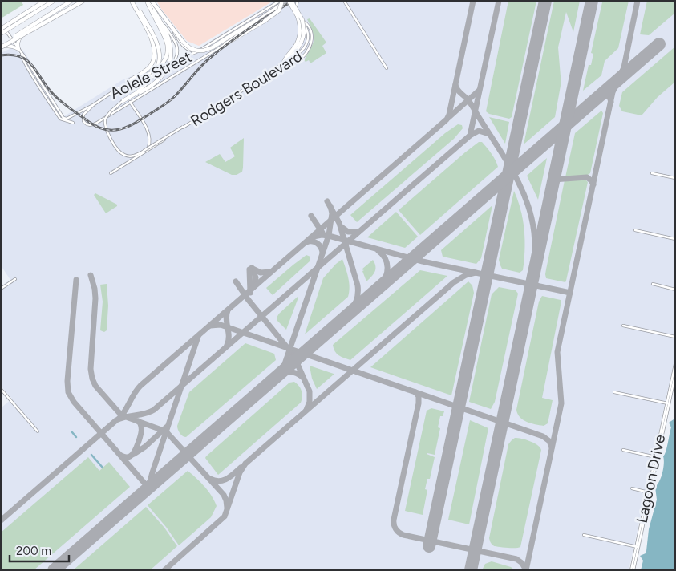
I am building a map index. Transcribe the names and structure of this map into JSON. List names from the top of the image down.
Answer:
{
  "streets": {
    "street": ["Aolele Street", "Rodgers Boulevard", "Lagoon Drive"]
  },
  "scale_bar": "200 m"
}
